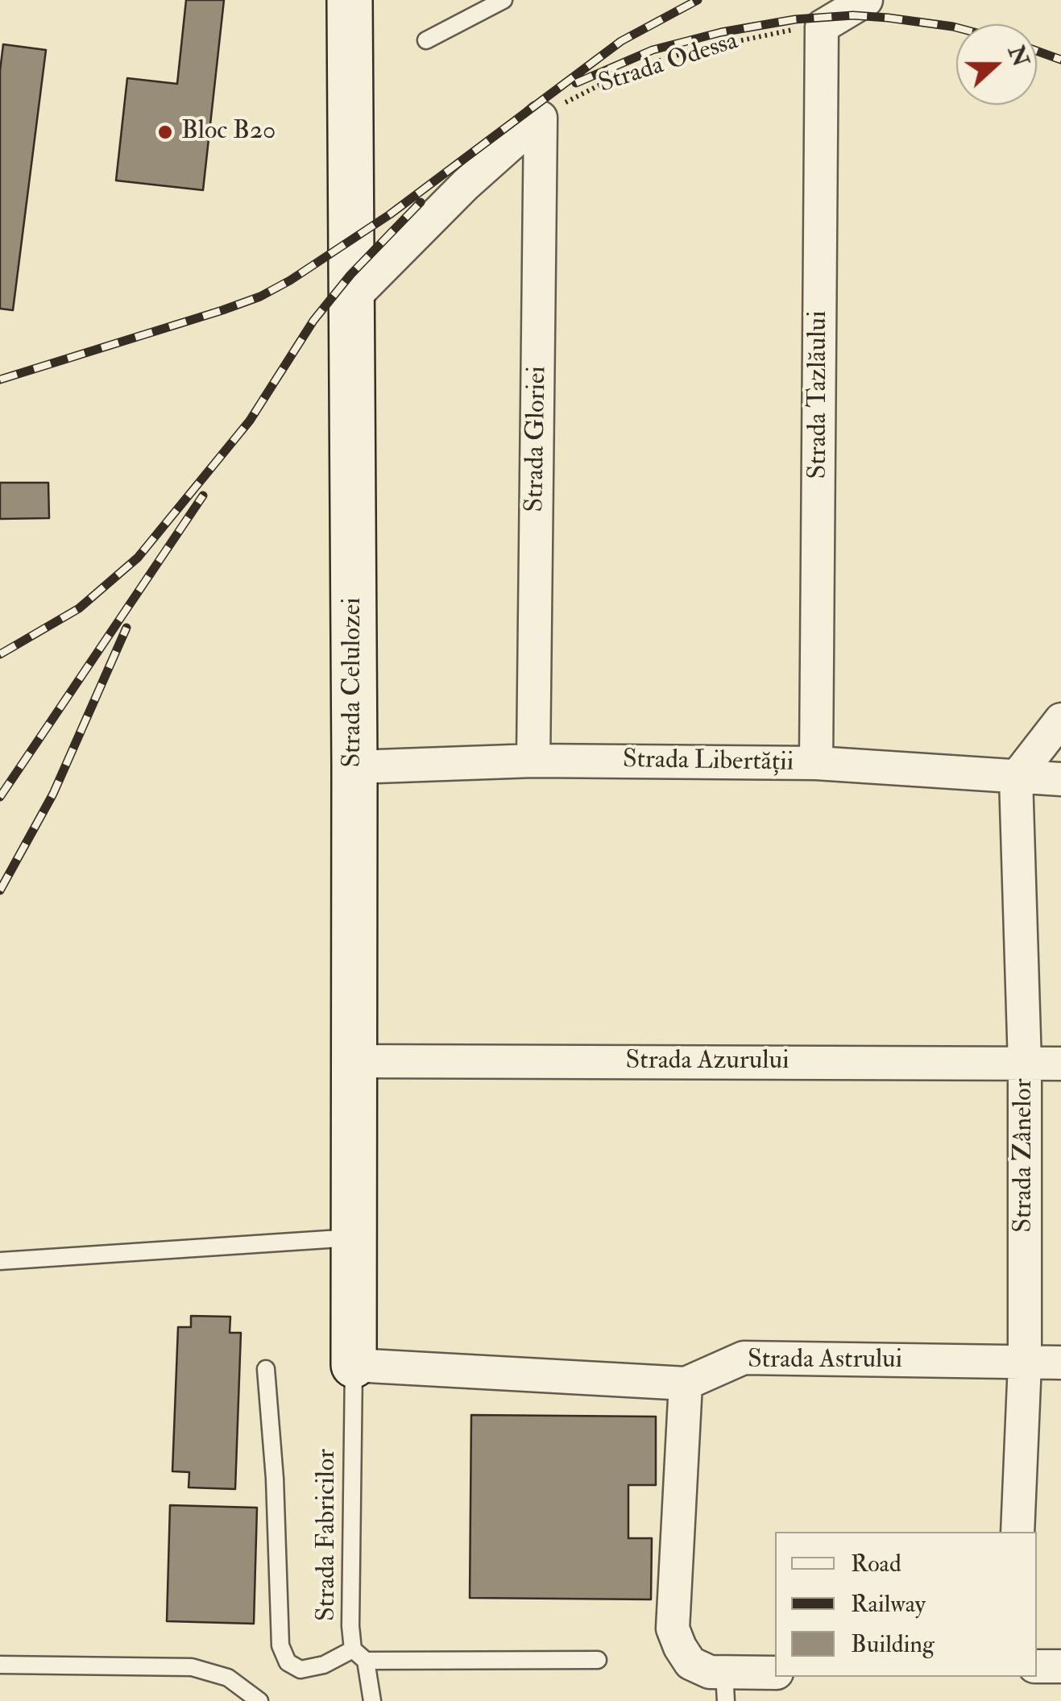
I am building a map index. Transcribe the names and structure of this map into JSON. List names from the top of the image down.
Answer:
{
  "streets": {
    "street": [
      "Strada Tazlăului",
      "Strada Gloriei",
      "Strada Celulozei",
      "Strada Libertății",
      "Strada Azurului",
      "Strada Zânelor",
      "Strada Astrului"
    ],
    "lane": ["Strada Fabricilor"],
    "path": ["Strada Odessa"]
  },
  "crossings": [
    ["Strada Odessa", "Strada Tazlăului"],
    ["Strada Odessa", "Strada Gloriei"],
    ["Strada Tazlăului", "Strada Libertății"],
    ["Strada Gloriei", "Strada Libertății"],
    ["Strada Celulozei", "Strada Libertății"],
    ["Strada Celulozei", "Strada Azurului"],
    ["Strada Celulozei", "Strada Astrului"],
    ["Strada Celulozei", "Strada Fabricilor"],
    ["Strada Libertății", "Strada Zânelor"],
    ["Strada Azurului", "Strada Zânelor"],
    ["Strada Zânelor", "Strada Astrului"],
    ["Strada Astrului", "Strada Fabricilor"]
  ],
  "places": ["Bloc B20"],
  "legend": ["Road", "Railway", "Building"],
  "north": "right"
}
